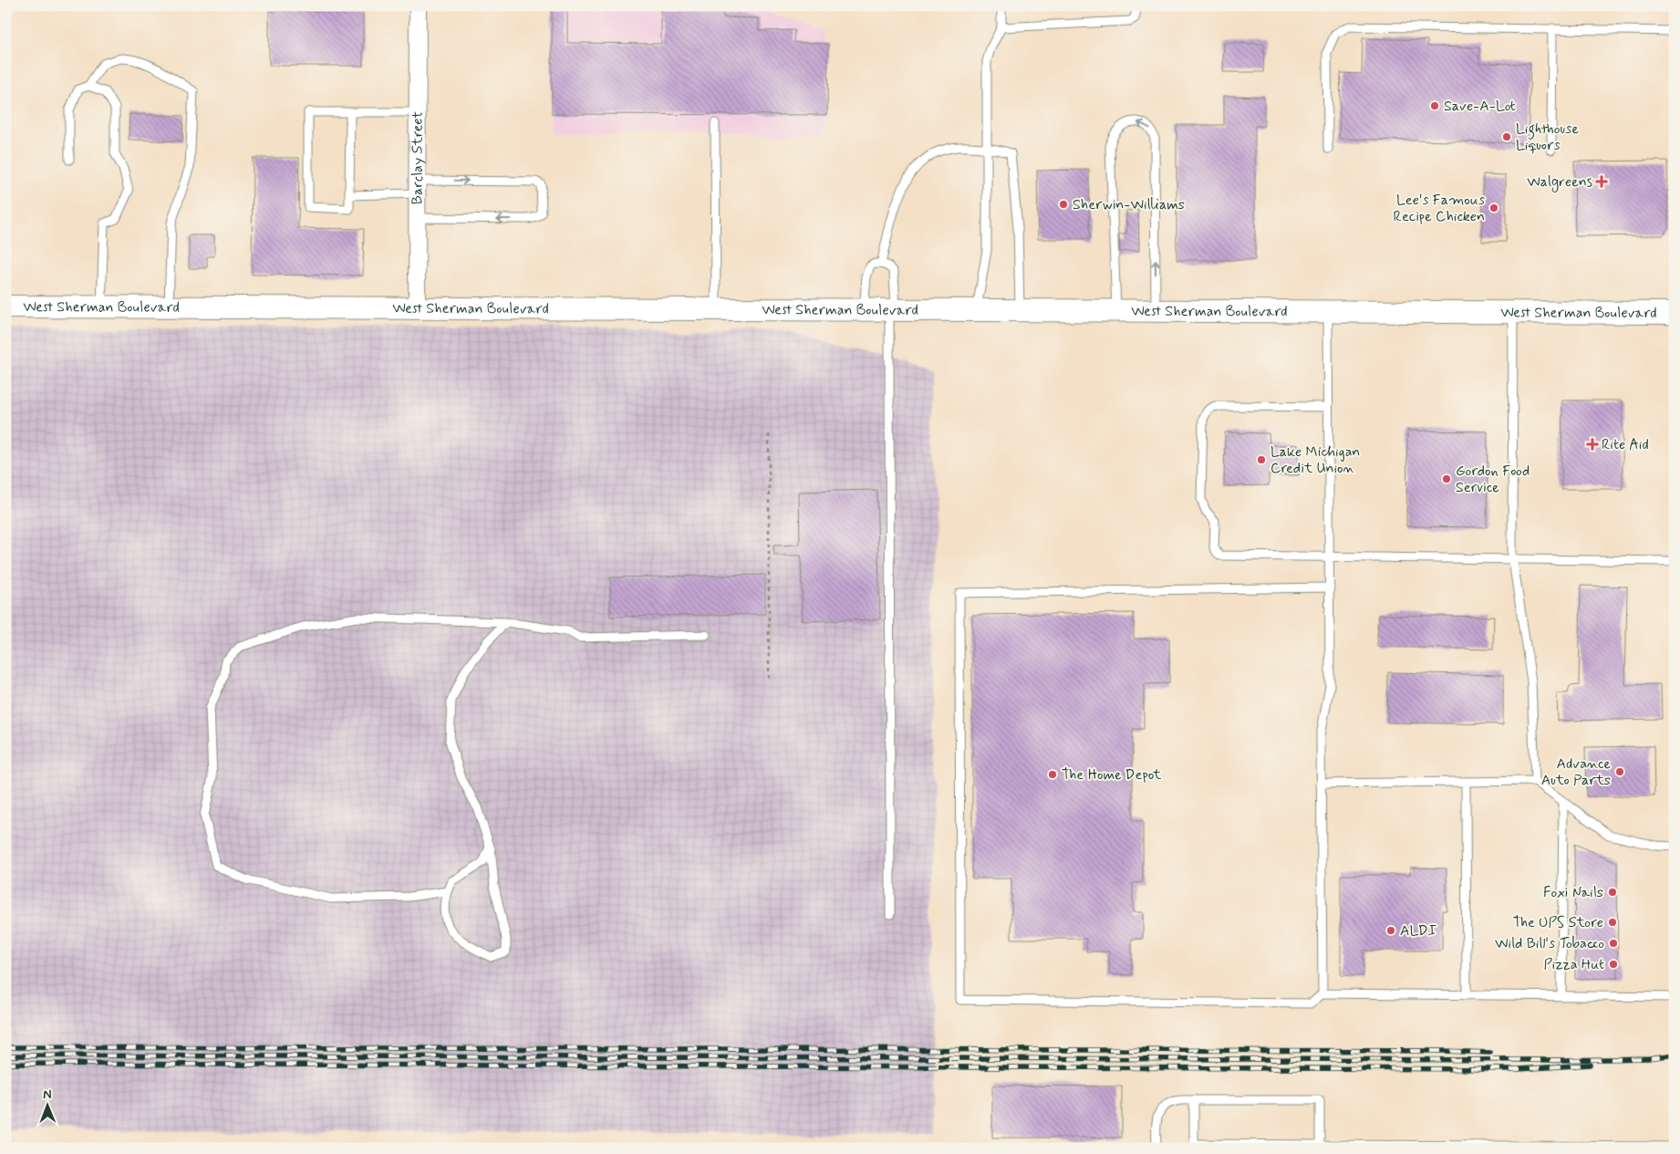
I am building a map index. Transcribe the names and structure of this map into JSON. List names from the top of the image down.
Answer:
{
  "streets": {
    "main road": ["West Sherman Boulevard"],
    "street": ["Barclay Street"]
  },
  "crossings": [
    ["Barclay Street", "West Sherman Boulevard"]
  ],
  "places": {
    "other": [
      "Save-A-Lot",
      "Lighthouse Liquors",
      "Sherwin-Williams",
      "Lee's Famous Recipe Chicken",
      "Lake Michigan Credit Union",
      "Gordon Food Service",
      "Advance Auto Parts",
      "The Home Depot",
      "Foxi Nails",
      "The UPS Store",
      "ALDI",
      "Wild Bill's Tobacco",
      "Pizza Hut"
    ],
    "health": ["Walgreens", "Rite Aid"]
  },
  "north": "top"
}
